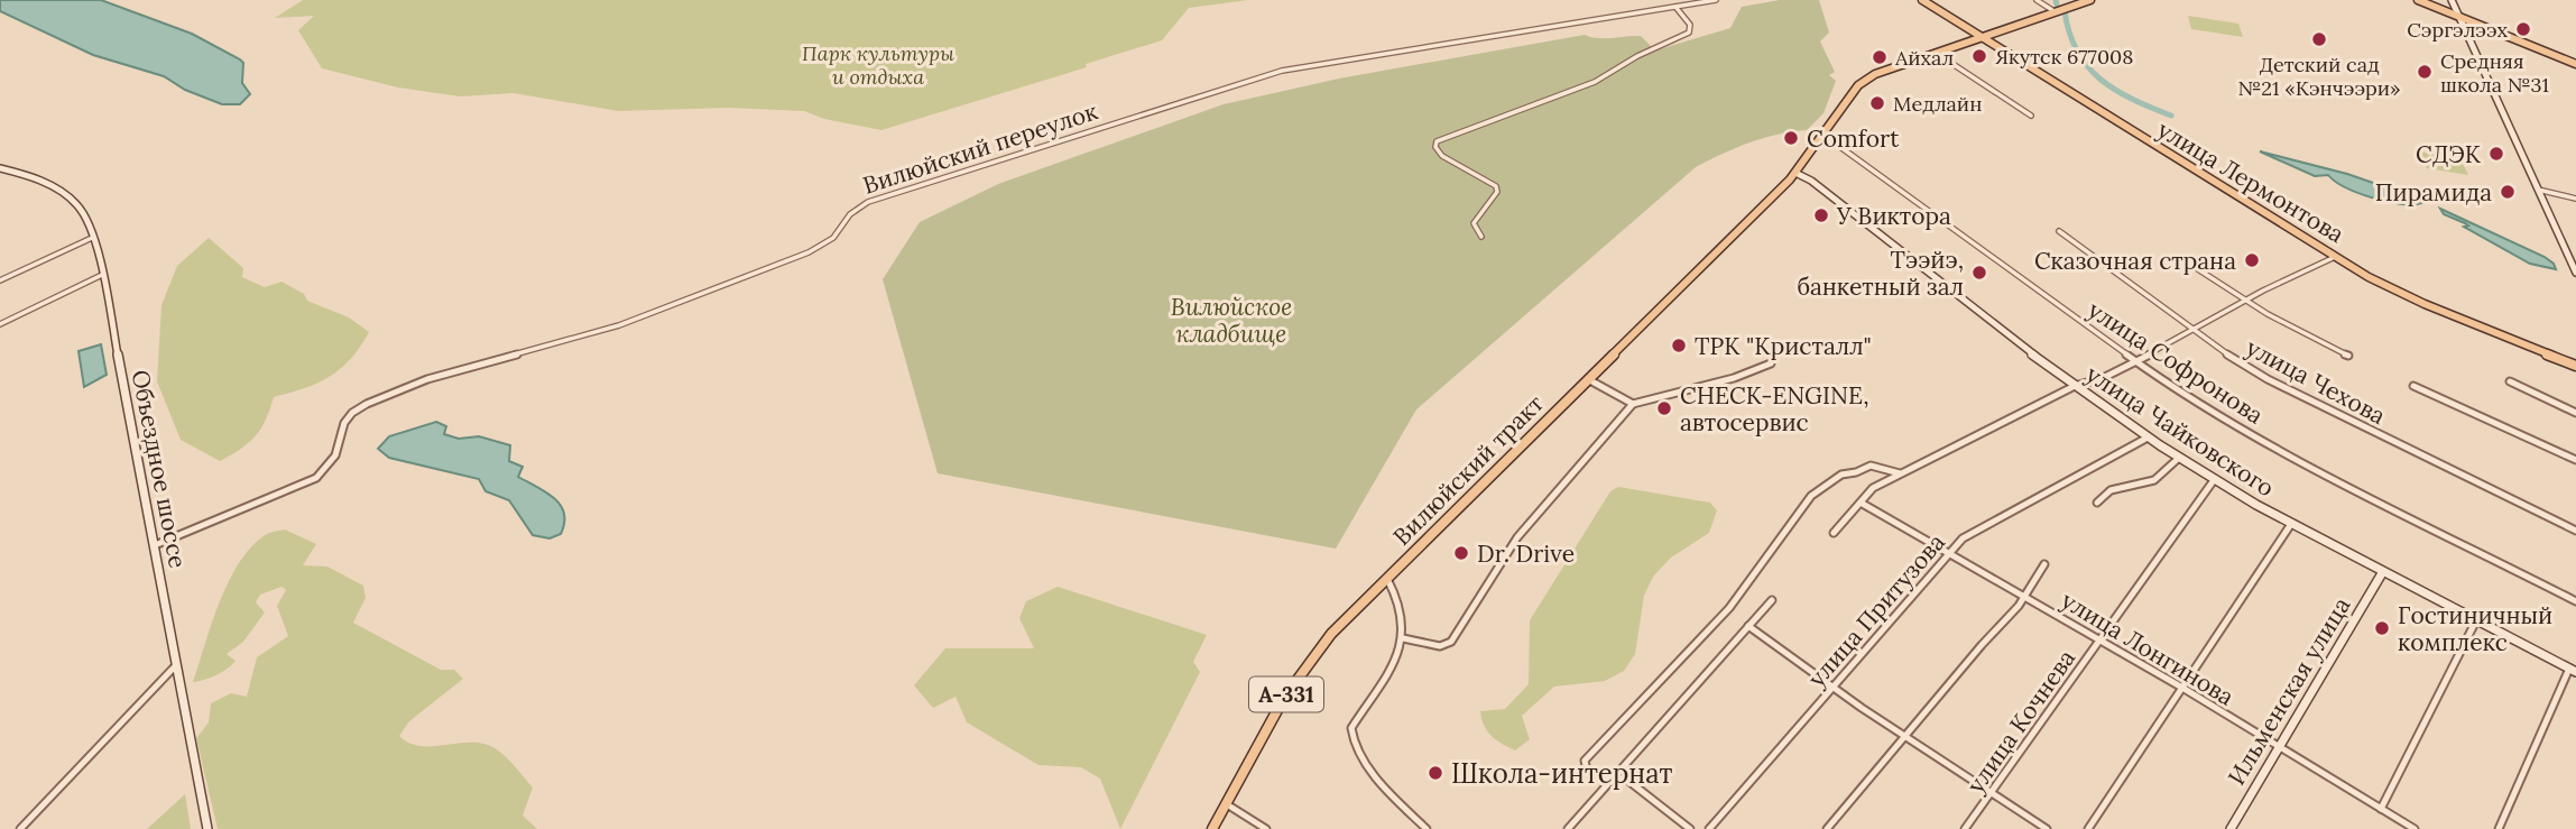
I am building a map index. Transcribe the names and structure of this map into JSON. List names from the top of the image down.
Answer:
{
  "streets": {
    "main road": [
      "улица Лермонтова",
      "улица Чайковского",
      "Объездное шоссе",
      "Вилюйский тракт",
      "Ильменская улица",
      "А-331"
    ],
    "street": [
      "Вилюйский переулок",
      "улица Софронова",
      "улица Чехова",
      "улица Притузова",
      "улица Лонгинова",
      "улица Кочнева"
    ]
  },
  "crossings": [
    ["Вилюйский переулок", "Объездное шоссе"],
    ["улица Лермонтова", "А-331"],
    ["улица Софронова", "А-331"],
    ["улица Чайковского", "Вилюйский тракт"],
    ["улица Чайковского", "улица Притузова"],
    ["улица Чайковского", "Ильменская улица"],
    ["улица Чайковского", "А-331"],
    ["улица Чайковского", "улица Кочнева"],
    ["Вилюйский тракт", "А-331"],
    ["улица Притузова", "улица Лонгинова"],
    ["улица Лонгинова", "Ильменская улица"],
    ["улица Лонгинова", "улица Кочнева"]
  ],
  "parks": ["Парк культуры и отдыха", "Вилюйское кладбище"],
  "places": [
    "Сэргэлээх",
    "Детский сад №21 «Кэнчээри»",
    "Якутск 677008",
    "Айхал",
    "Средняя школа №31",
    "Медлайн",
    "Comfort",
    "СДЭК",
    "Пирамида",
    "У Виктора",
    "Сказочная страна",
    "Тээйэ, банкетный зал",
    "ТРК \"Кристалл\"",
    "CHECK-ENGINE, автосервис",
    "Dr. Drive",
    "Гостиничный комплекс",
    "Школа-интернат"
  ]
}
